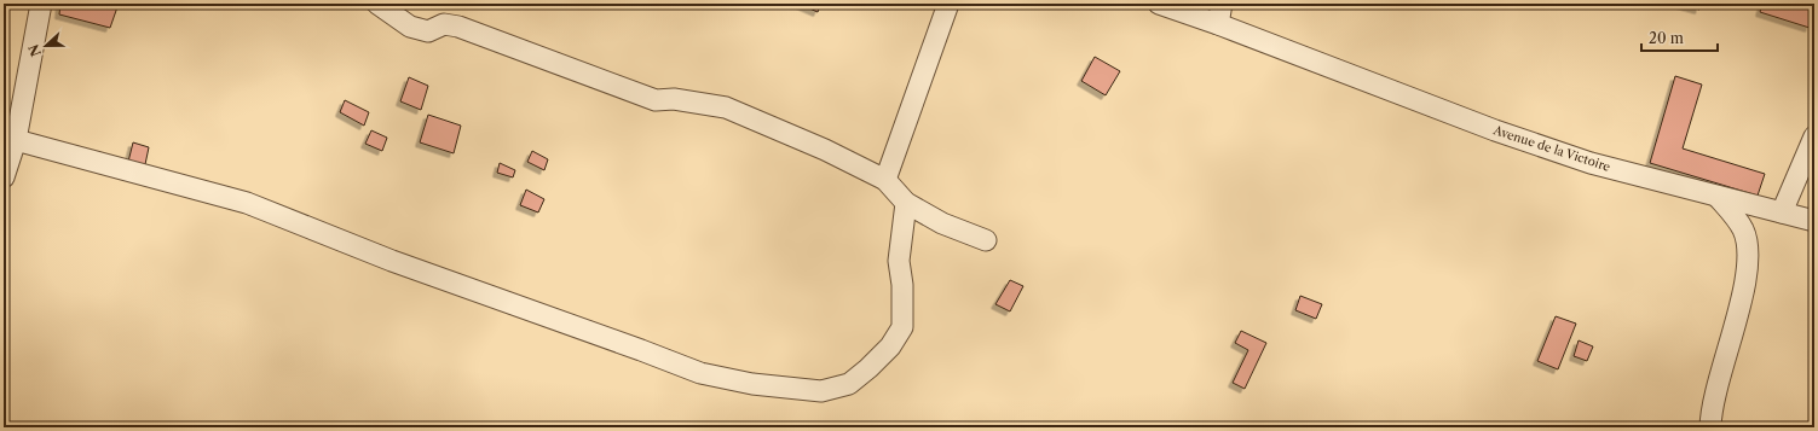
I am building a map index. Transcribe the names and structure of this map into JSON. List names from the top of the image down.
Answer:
{
  "streets": {
    "street": ["Avenue de la Victoire"]
  },
  "scale_bar": "20 m",
  "north": "left"
}
